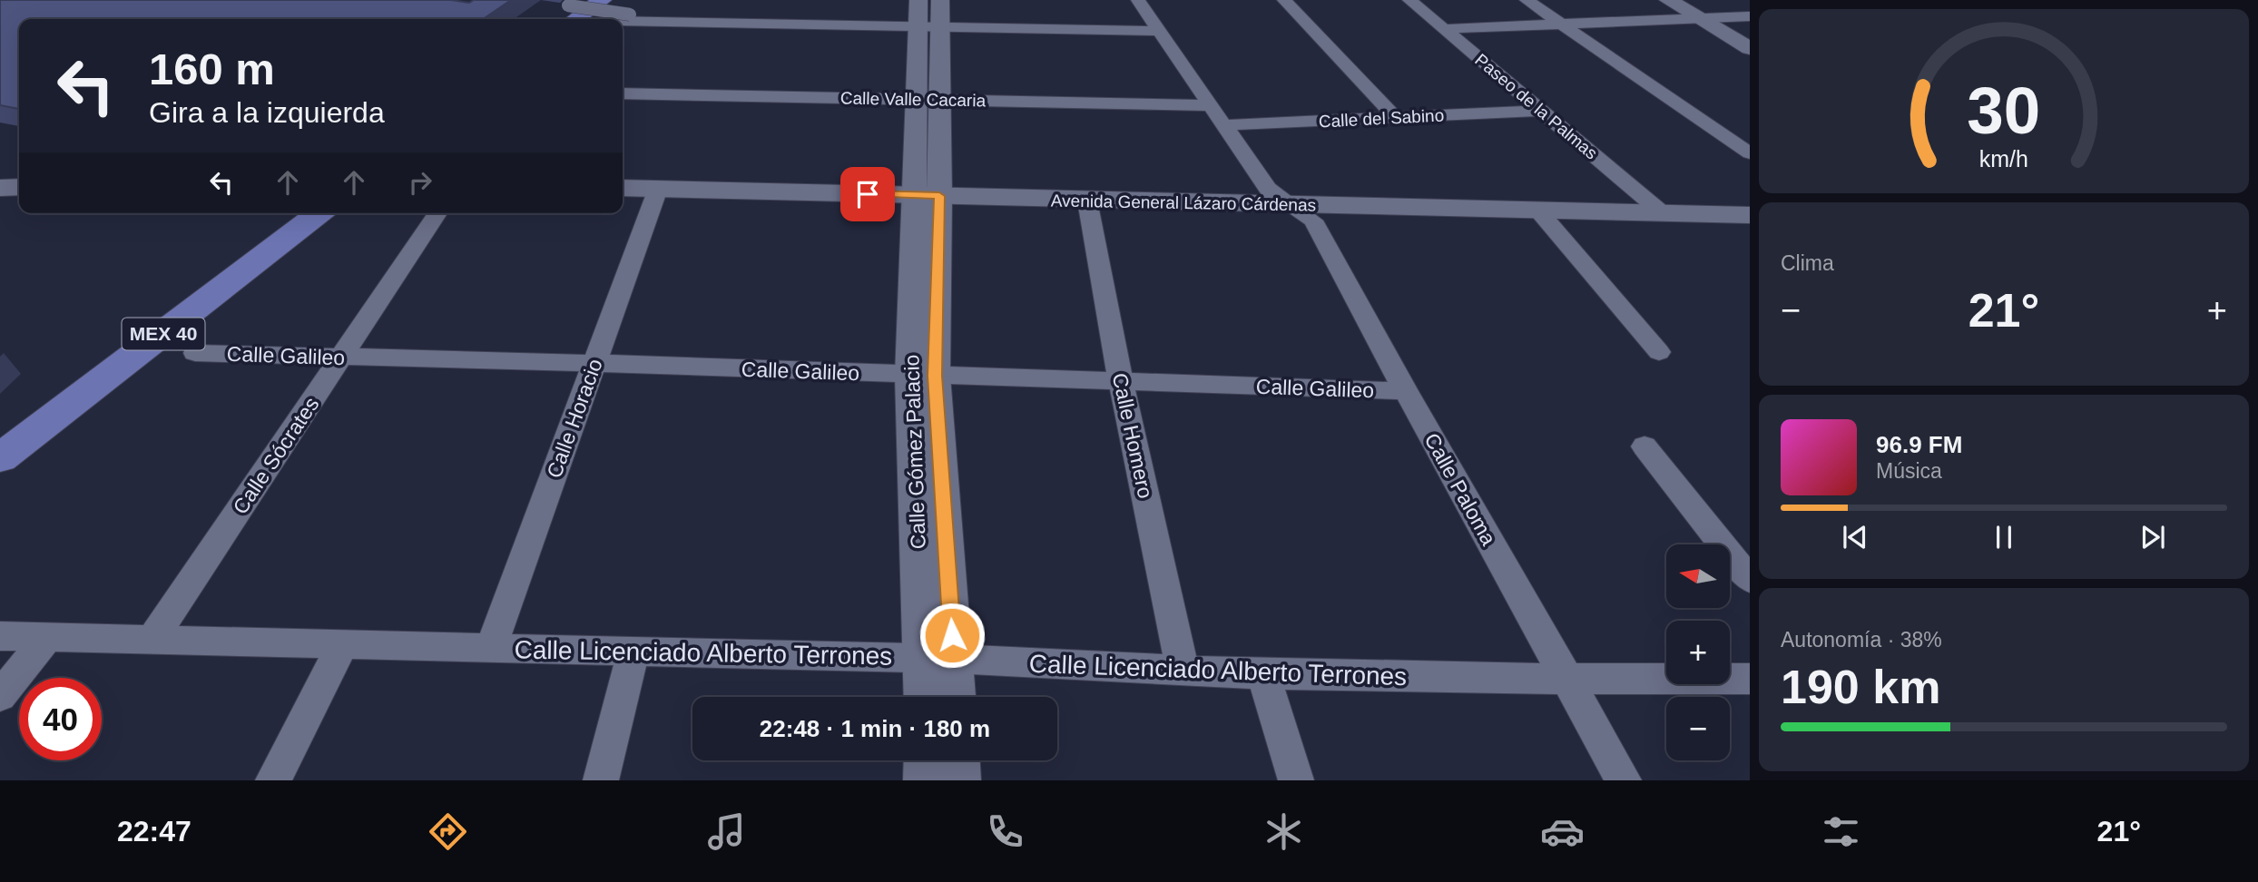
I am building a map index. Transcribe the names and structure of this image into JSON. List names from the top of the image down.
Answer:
{
  "streets": {
    "main road": ["Avenida General Lázaro Cárdenas", "MEX 40"],
    "street": [
      "Calle Valle Cacaria",
      "Paseo de la Palmas",
      "Calle del Sabino",
      "Calle Galileo",
      "Calle Horacio",
      "Calle Homero",
      "Calle Gómez Palacio",
      "Calle Sócrates",
      "Calle Paloma",
      "Calle Licenciado Alberto Terrones"
    ]
  },
  "crossings": [
    ["Calle Valle Cacaria", "Calle Paloma"],
    ["Paseo de la Palmas", "Calle del Sabino"],
    ["Paseo de la Palmas", "Avenida General Lázaro Cárdenas"],
    ["Calle del Sabino", "Calle Paloma"],
    ["Avenida General Lázaro Cárdenas", "Calle Horacio"],
    ["Avenida General Lázaro Cárdenas", "Calle Homero"],
    ["Avenida General Lázaro Cárdenas", "Calle Gómez Palacio"],
    ["Avenida General Lázaro Cárdenas", "Calle Paloma"],
    ["Calle Galileo", "Calle Horacio"],
    ["Calle Galileo", "Calle Homero"],
    ["Calle Galileo", "Calle Gómez Palacio"],
    ["Calle Galileo", "Calle Sócrates"],
    ["Calle Galileo", "Calle Paloma"],
    ["Calle Horacio", "Calle Licenciado Alberto Terrones"],
    ["Calle Homero", "Calle Licenciado Alberto Terrones"],
    ["Calle Gómez Palacio", "Calle Licenciado Alberto Terrones"],
    ["Calle Sócrates", "Calle Licenciado Alberto Terrones"],
    ["Calle Paloma", "Calle Licenciado Alberto Terrones"]
  ],
  "north": "left",
  "page": {
    "turn": ["160 m", "Gira a la izquierda"],
    "tile": [
      "Clima",
      ["Autonomía · 38%", "190 km"]
    ],
    "heat": ["−", "21°", "+"],
    "song": ["96.9 FM", "Música"],
    "map_buttons": ["+", "−"],
    "limit": "40",
    "trip": "22:48 · 1 min · 180 m",
    "tabs": ["22:47", "21°"],
    "gauge": ["30", "km/h"]
  }
}
